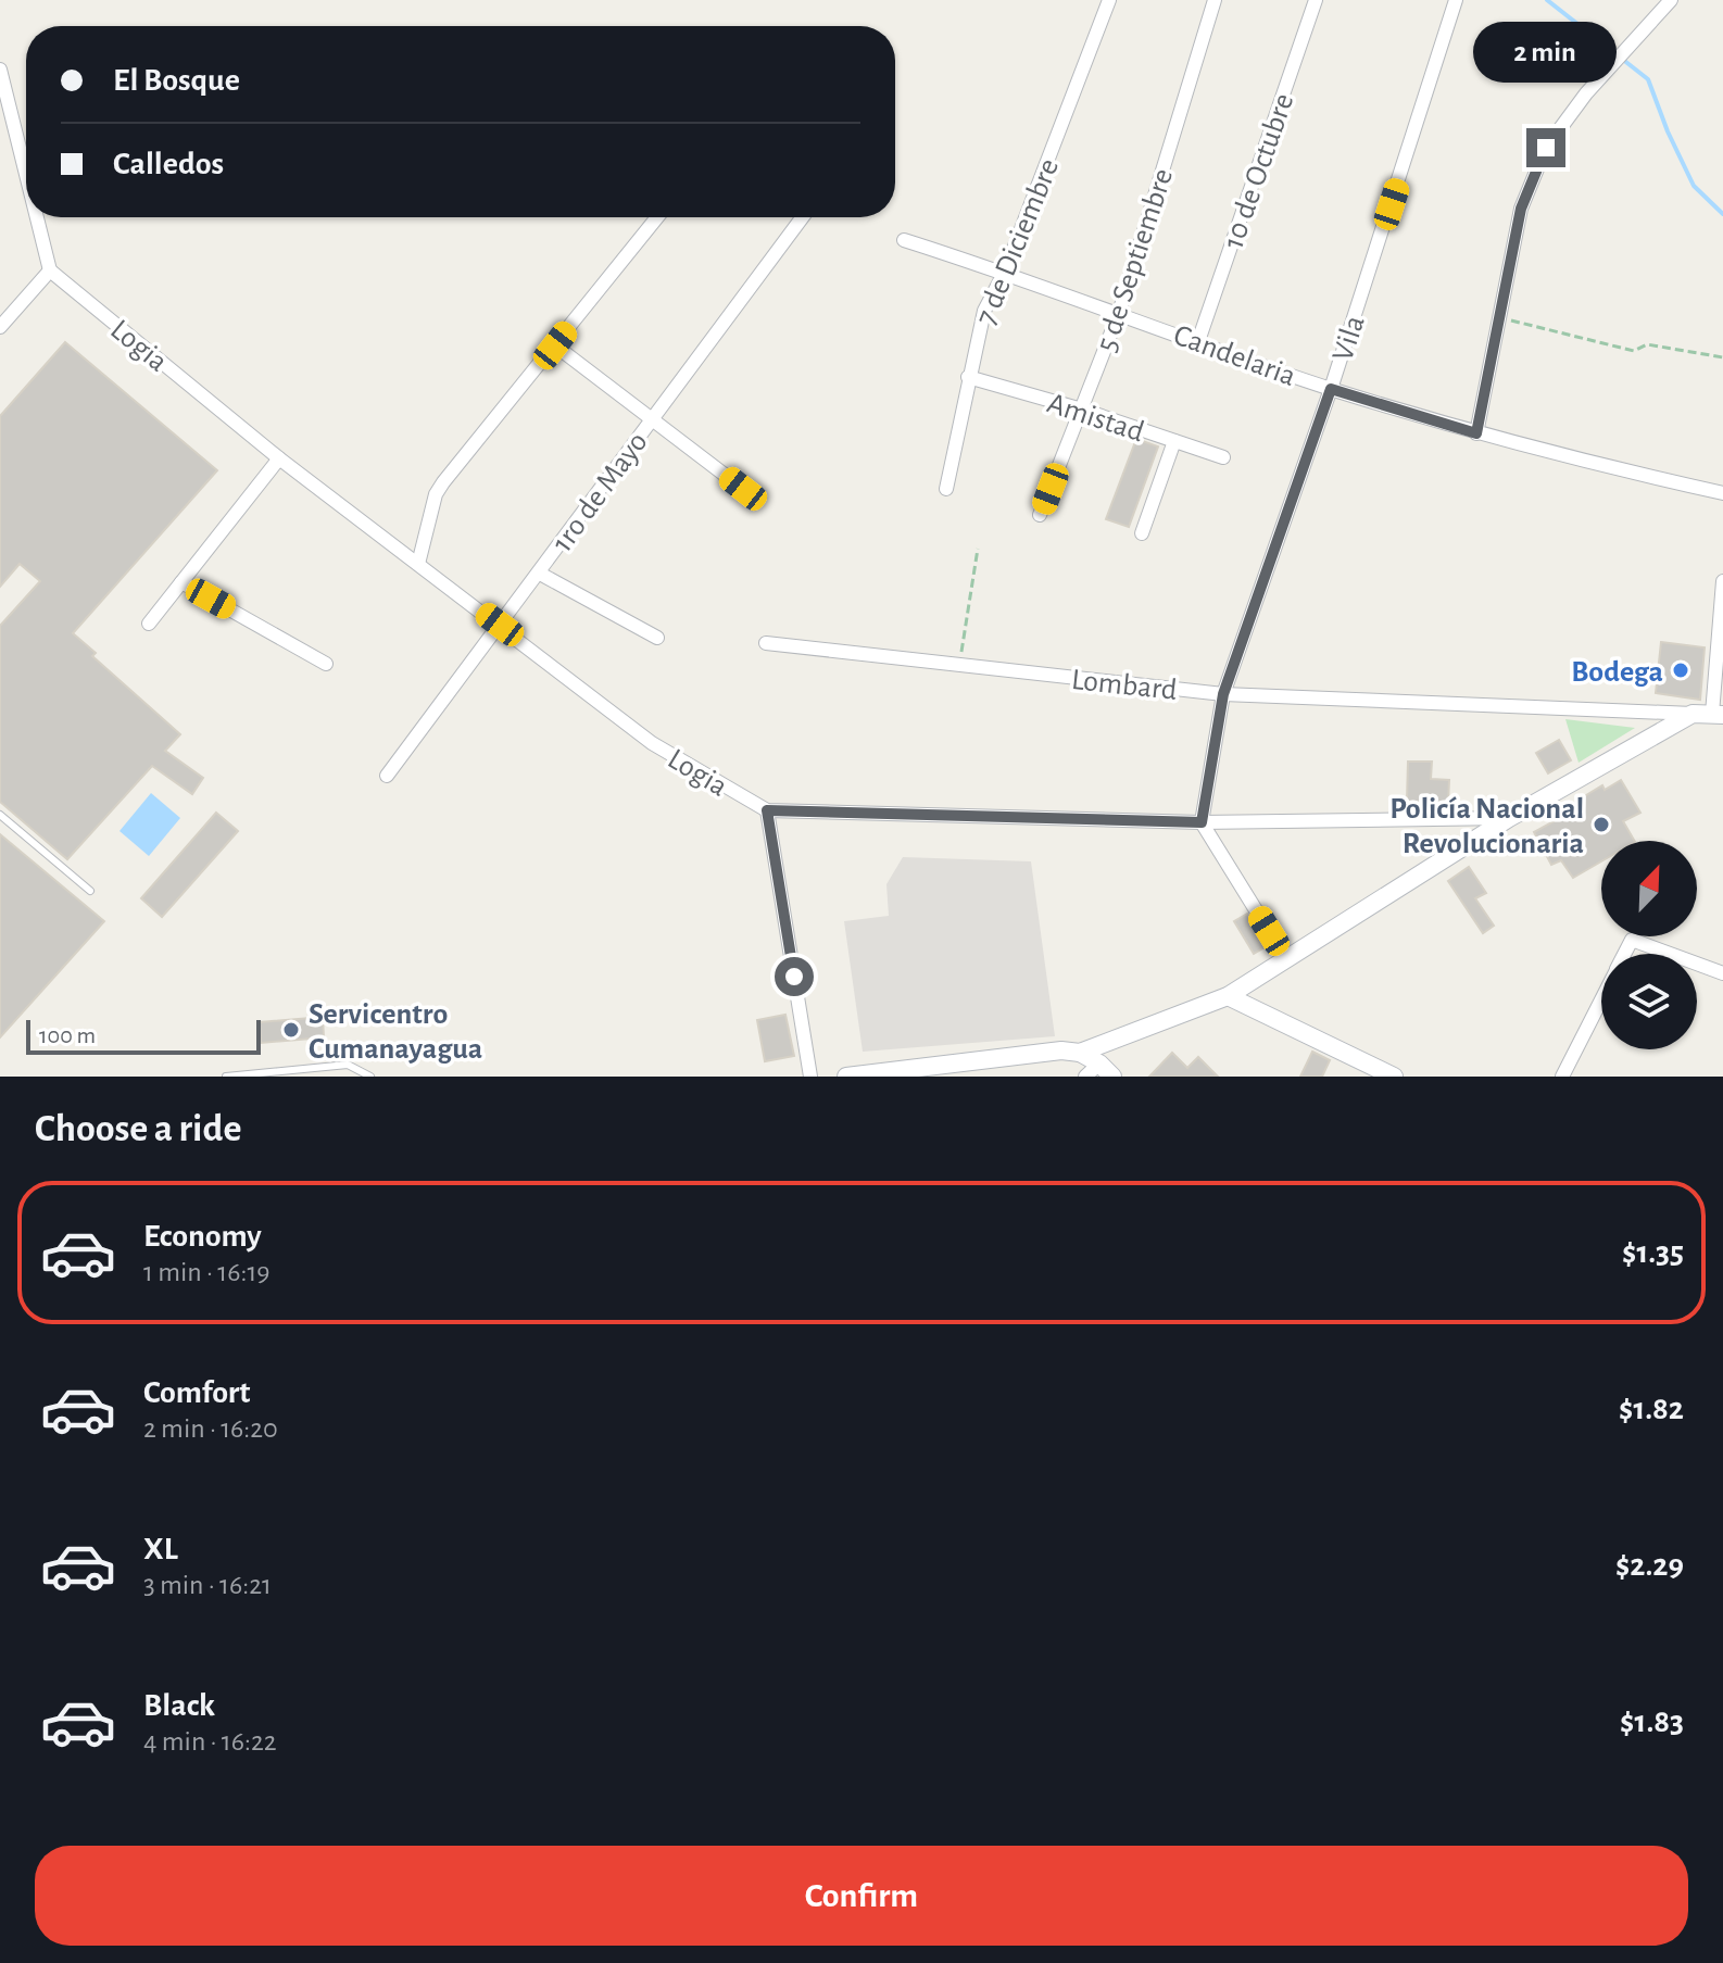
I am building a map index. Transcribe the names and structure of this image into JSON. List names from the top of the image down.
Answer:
{
  "streets": {
    "street": [
      "10 de Octubre",
      "7 de Diciembre",
      "5 de Septiembre",
      "Vila",
      "Logia",
      "Candelaria",
      "Amistad",
      "1ro de Mayo",
      "Lombard"
    ]
  },
  "crossings": [
    ["10 de Octubre", "Candelaria"],
    ["7 de Diciembre", "Candelaria"],
    ["7 de Diciembre", "Amistad"],
    ["5 de Septiembre", "Candelaria"],
    ["5 de Septiembre", "Amistad"],
    ["Vila", "Logia"],
    ["Vila", "Candelaria"],
    ["Vila", "Lombard"],
    ["Logia", "1ro de Mayo"]
  ],
  "places": ["Bodega", "Policía Nacional Revolucionaria", "Servicentro Cumanayagua"],
  "scale_bar": "100 m",
  "north": "top right",
  "page": {
    "bubble": "2 min",
    "banner": ["El Bosque", "Calledos"],
    "scale": "100 m",
    "heading": "Choose a ride",
    "list": [
      {
        "name": "Economy",
        "note": "1 min · 16:19",
        "value": "$1.35"
      },
      {
        "name": "Comfort",
        "note": "2 min · 16:20",
        "value": "$1.82"
      },
      {
        "name": "XL",
        "note": "3 min · 16:21",
        "value": "$2.29"
      },
      {
        "name": "Black",
        "note": "4 min · 16:22",
        "value": "$1.83"
      }
    ],
    "buttons": "Confirm"
  }
}
